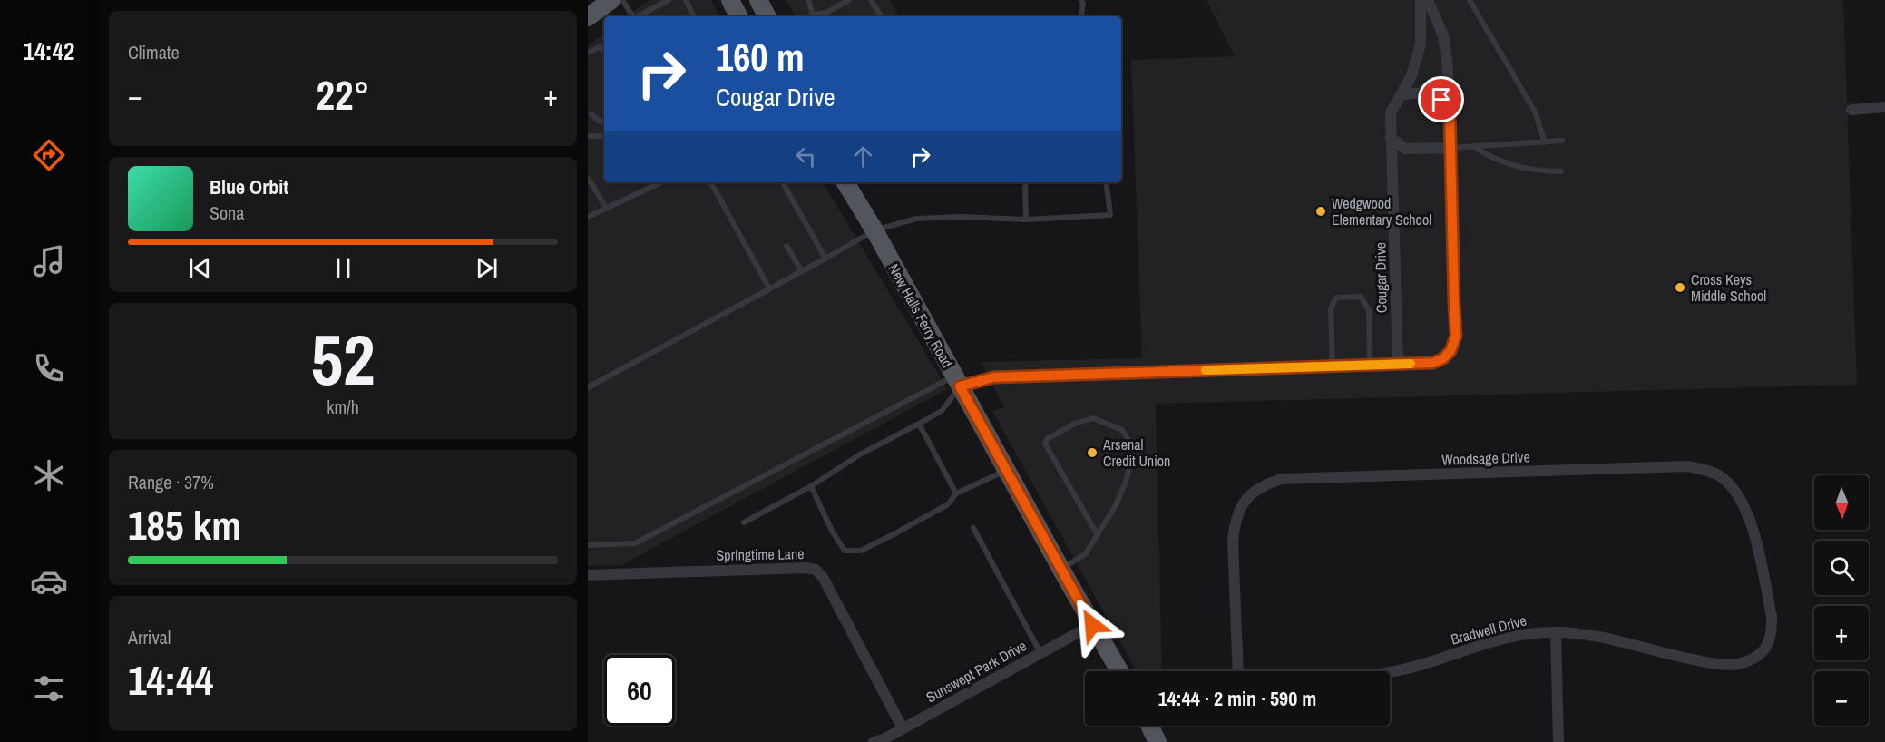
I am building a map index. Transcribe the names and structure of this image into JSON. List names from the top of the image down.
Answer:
{
  "streets": {
    "main road": ["New Halls Ferry Road"],
    "street": [
      "Cougar Drive",
      "Woodsage Drive",
      "Springtime Lane",
      "Bradwell Drive",
      "Sunswept Park Drive"
    ]
  },
  "crossings": [
    ["New Halls Ferry Road", "Sunswept Park Drive"],
    ["Woodsage Drive", "Bradwell Drive"],
    ["Springtime Lane", "Sunswept Park Drive"]
  ],
  "places": ["Wedgwood Elementary School", "Cross Keys Middle School", "Arsenal Credit Union"],
  "north": "bottom",
  "page": {
    "tabs": "14:42",
    "tile": [
      "Climate",
      ["52", "km/h"],
      ["Range · 37%", "185 km"],
      ["Arrival", "14:44"]
    ],
    "turn": ["160 m", "Cougar Drive"],
    "heat": ["−", "22°", "+"],
    "song": ["Blue Orbit", "Sona"],
    "map_buttons": ["+", "−"],
    "limit": "60",
    "trip": "14:44 · 2 min · 590 m"
  }
}
